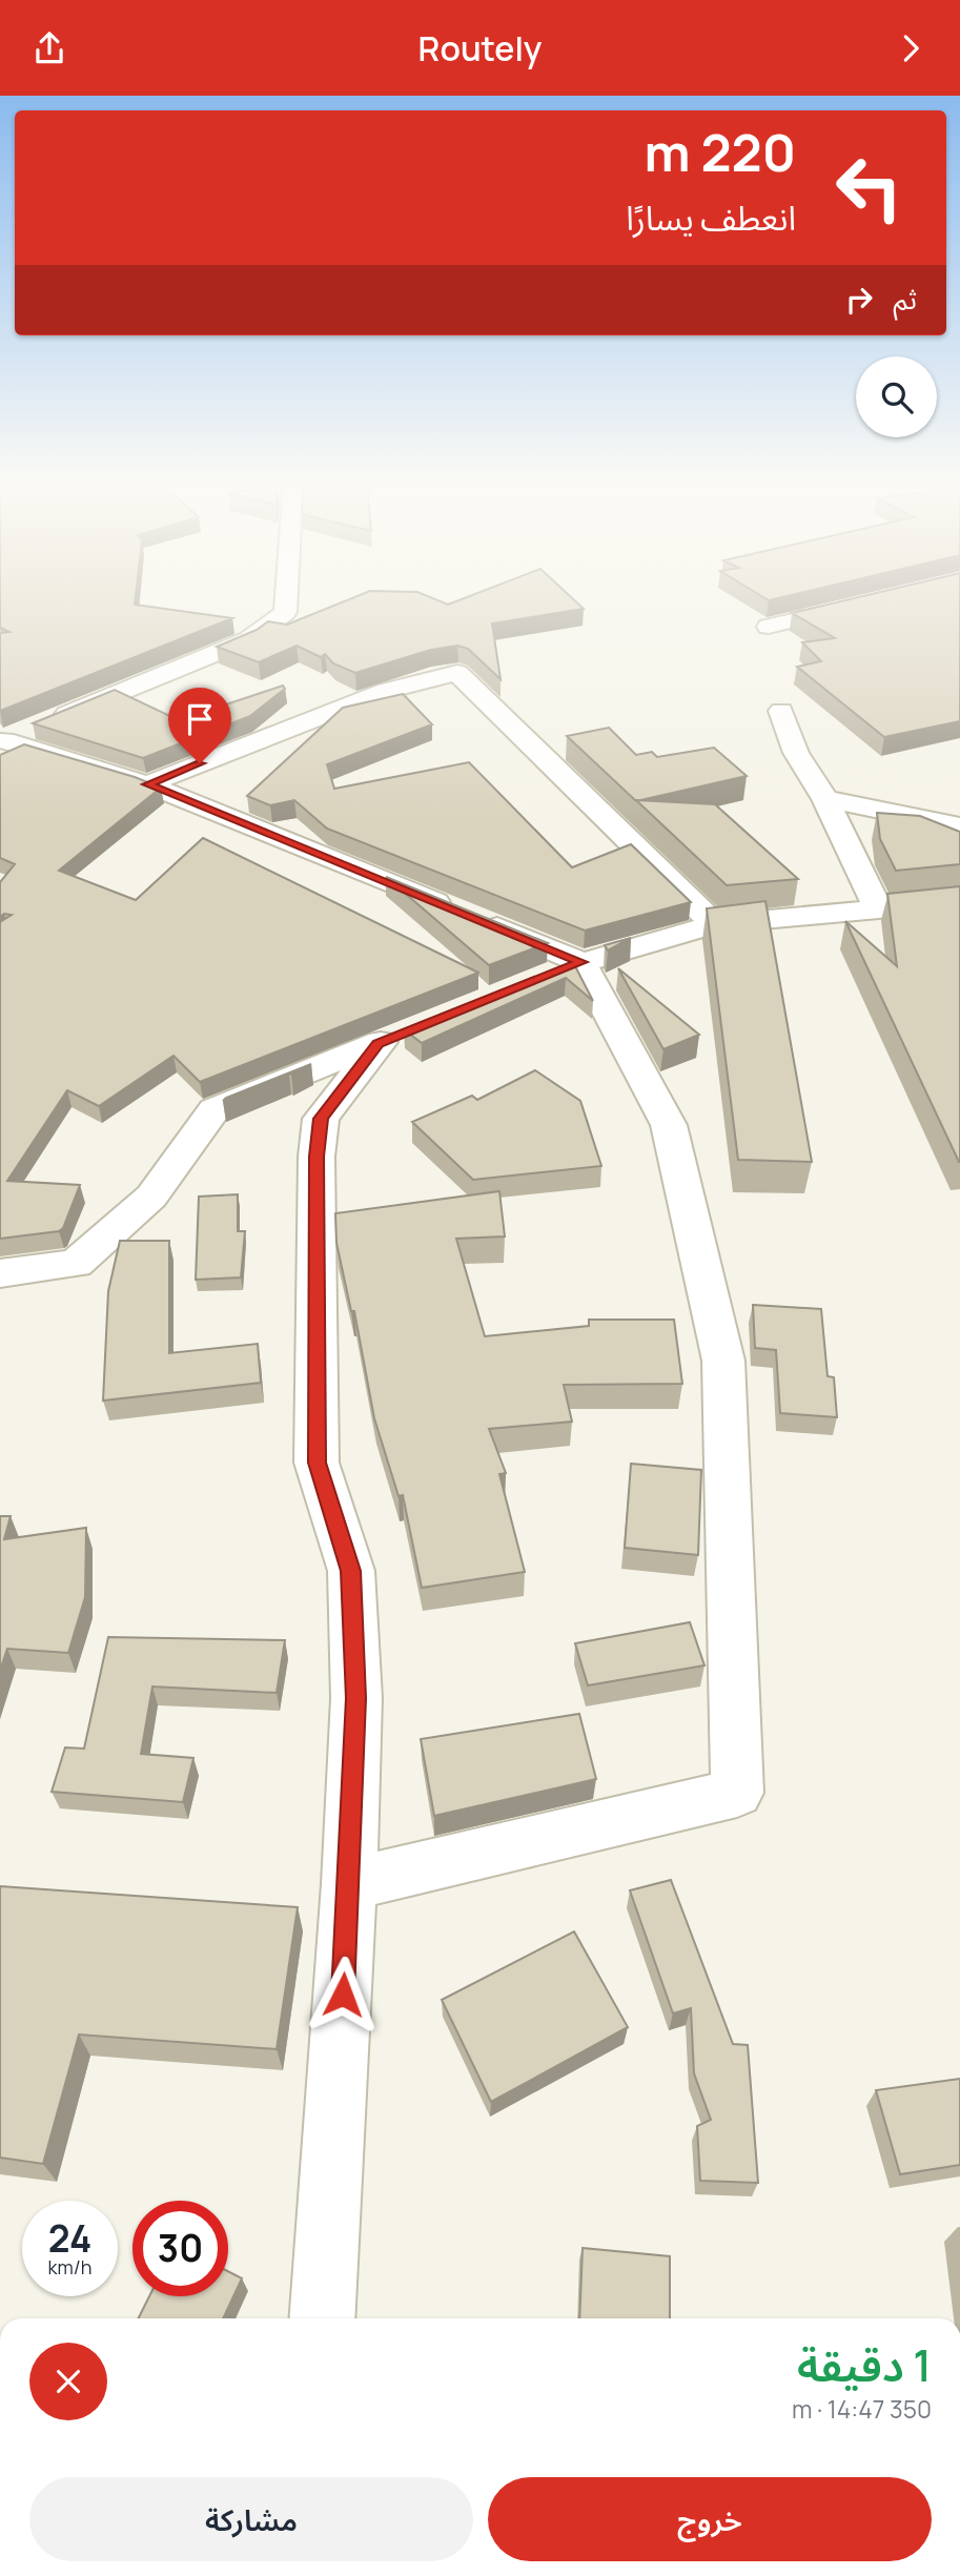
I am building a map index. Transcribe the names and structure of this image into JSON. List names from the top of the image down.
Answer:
{
  "page": {
    "header": "Routely",
    "turn": ["220 m", "انعطف يسارًا"],
    "then": "ثم",
    "speed": "24 km/h",
    "limit": "30",
    "heading": ["1 دقيقة", "350 m · 14:47"],
    "buttons": ["خروج", "مشاركة"]
  }
}
